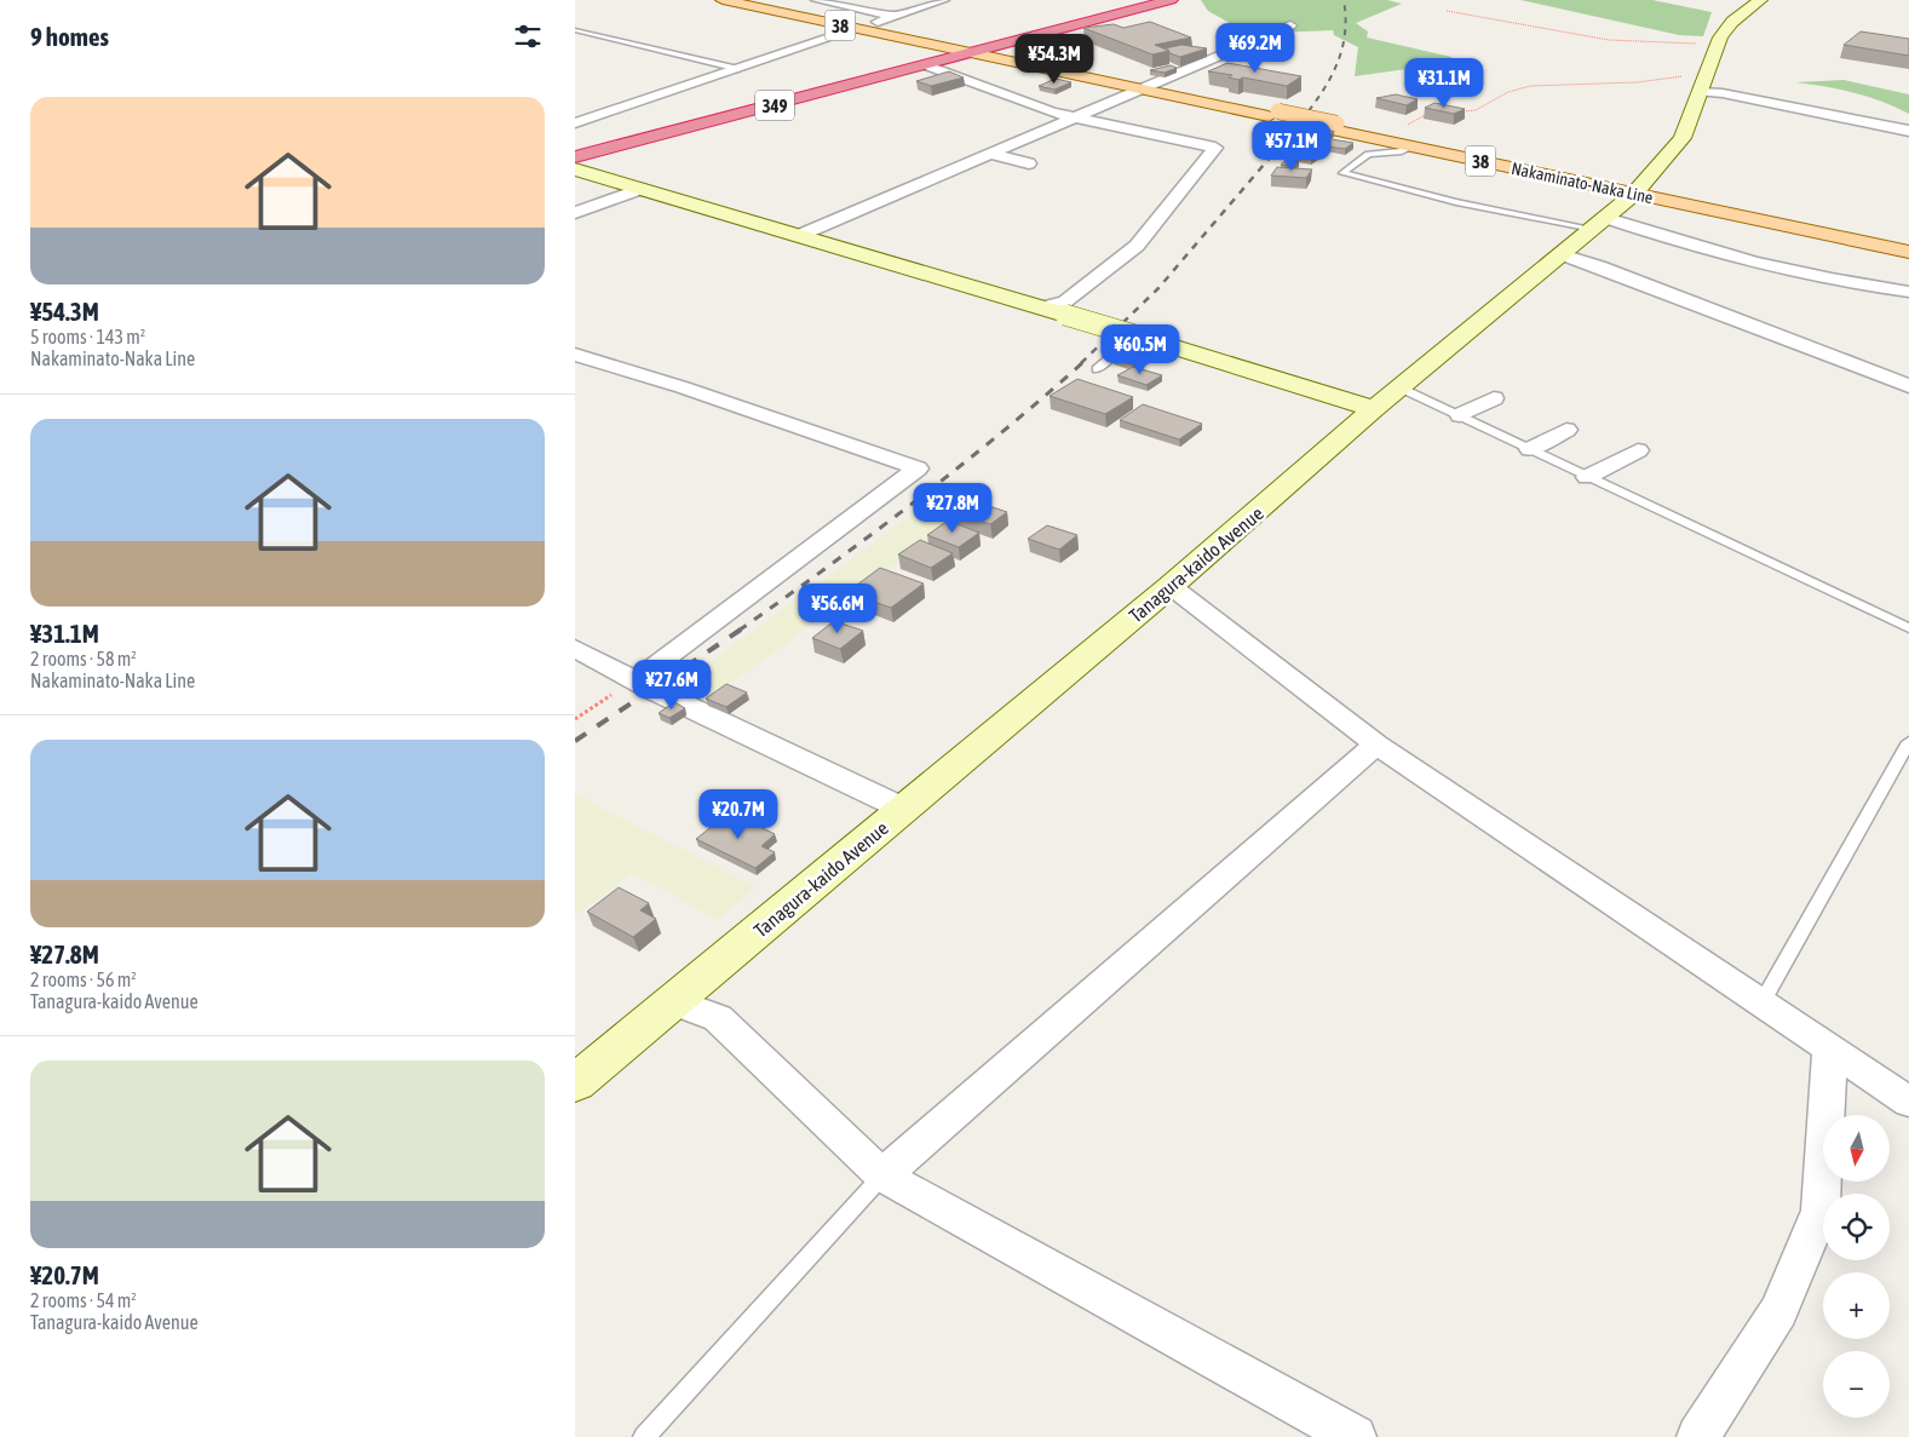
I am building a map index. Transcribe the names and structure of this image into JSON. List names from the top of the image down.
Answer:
{
  "streets": {
    "highway": ["349"],
    "main road": ["38", "Nakaminato-Naka Line"],
    "street": ["Tanagura-kaido Avenue"]
  },
  "crossings": [
    ["349", "Nakaminato-Naka Line"],
    ["Nakaminato-Naka Line", "Tanagura-kaido Avenue"]
  ],
  "north": "bottom",
  "page": {
    "heading": "9 homes",
    "price": [
      "¥69.2M",
      "¥54.3M",
      "¥31.1M",
      "¥57.1M",
      "¥60.5M",
      "¥27.8M",
      "¥56.6M",
      "¥27.6M",
      "¥20.7M"
    ],
    "list": [
      {
        "name": "¥54.3M",
        "note": "5 rooms · 143 m² · Nakaminato-Naka Line"
      },
      {
        "name": "¥31.1M",
        "note": "2 rooms · 58 m² · Nakaminato-Naka Line"
      },
      {
        "name": "¥27.8M",
        "note": "2 rooms · 56 m² · Tanagura-kaido Avenue"
      },
      {
        "name": "¥20.7M",
        "note": "2 rooms · 54 m² · Tanagura-kaido Avenue"
      }
    ],
    "map_buttons": ["+", "−"]
  }
}
